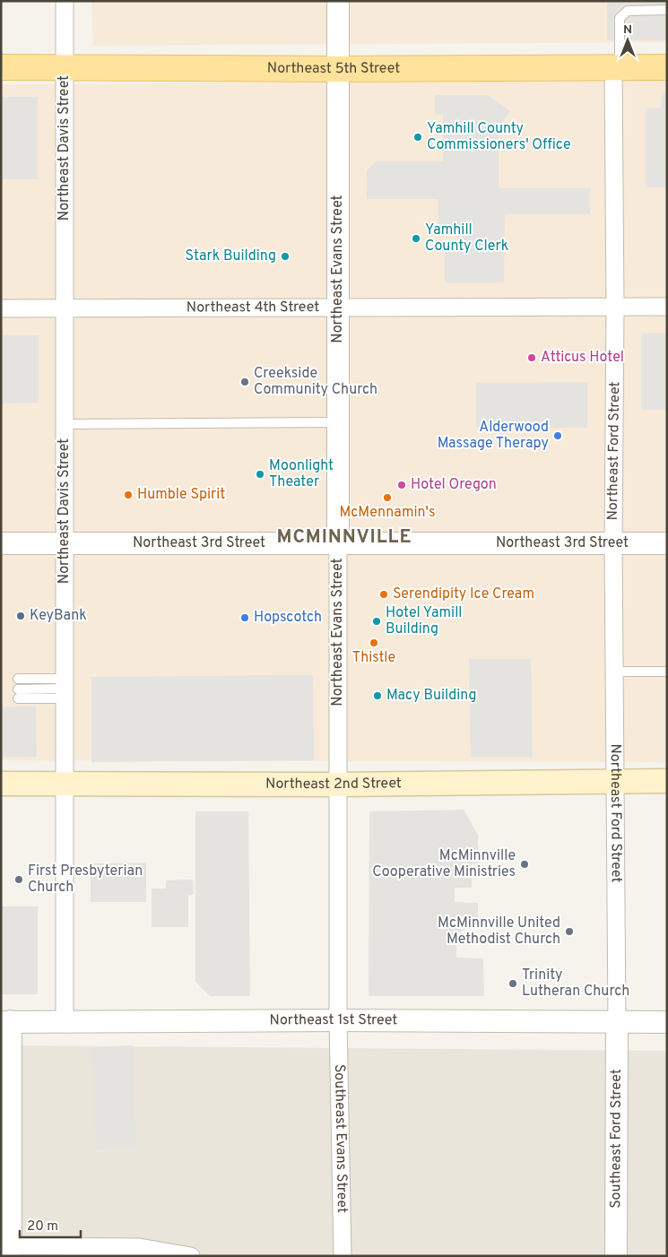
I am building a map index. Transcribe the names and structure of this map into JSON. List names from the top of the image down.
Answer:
{
  "streets": {
    "main road": ["Northeast 5th Street", "Northeast 2nd Street"],
    "street": [
      "Northeast Davis Street",
      "Northeast Evans Street",
      "Northeast 4th Street",
      "Northeast Ford Street",
      "Northeast 3rd Street",
      "Northeast 1st Street",
      "Southeast Evans Street",
      "Southeast Ford Street"
    ]
  },
  "crossings": [
    ["Northeast 5th Street", "Northeast Davis Street"],
    ["Northeast 5th Street", "Northeast Evans Street"],
    ["Northeast 5th Street", "Northeast Ford Street"],
    ["Northeast Davis Street", "Northeast 4th Street"],
    ["Northeast Davis Street", "Northeast 3rd Street"],
    ["Northeast Davis Street", "Northeast 2nd Street"],
    ["Northeast Davis Street", "Northeast 1st Street"],
    ["Northeast Evans Street", "Northeast 4th Street"],
    ["Northeast Evans Street", "Northeast 3rd Street"],
    ["Northeast Evans Street", "Northeast 2nd Street"],
    ["Northeast Evans Street", "Northeast 1st Street"],
    ["Northeast Evans Street", "Southeast Evans Street"],
    ["Northeast 4th Street", "Northeast Ford Street"],
    ["Northeast Ford Street", "Northeast 3rd Street"],
    ["Northeast Ford Street", "Northeast 2nd Street"],
    ["Northeast Ford Street", "Northeast 1st Street"],
    ["Northeast Ford Street", "Southeast Ford Street"],
    ["Northeast 1st Street", "Southeast Evans Street"],
    ["Northeast 1st Street", "Southeast Ford Street"]
  ],
  "districts": ["MCMINNVILLE"],
  "places": [
    "Yamhill County Commissioners' Office",
    "Yamhill County Clerk",
    "Stark Building",
    "Atticus Hotel",
    "Creekside Community Church",
    "Alderwood Massage Therapy",
    "Moonlight Theater",
    "Hotel Oregon",
    "Humble Spirit",
    "McMennamin's",
    "Serendipity Ice Cream",
    "KeyBank",
    "Hopscotch",
    "Hotel Yamill Building",
    "Thistle",
    "Macy Building",
    "McMinnville Cooperative Ministries",
    "First Presbyterian Church",
    "McMinnville United Methodist Church",
    "Trinity Lutheran Church"
  ],
  "scale_bar": "20 m",
  "north": "top"
}
